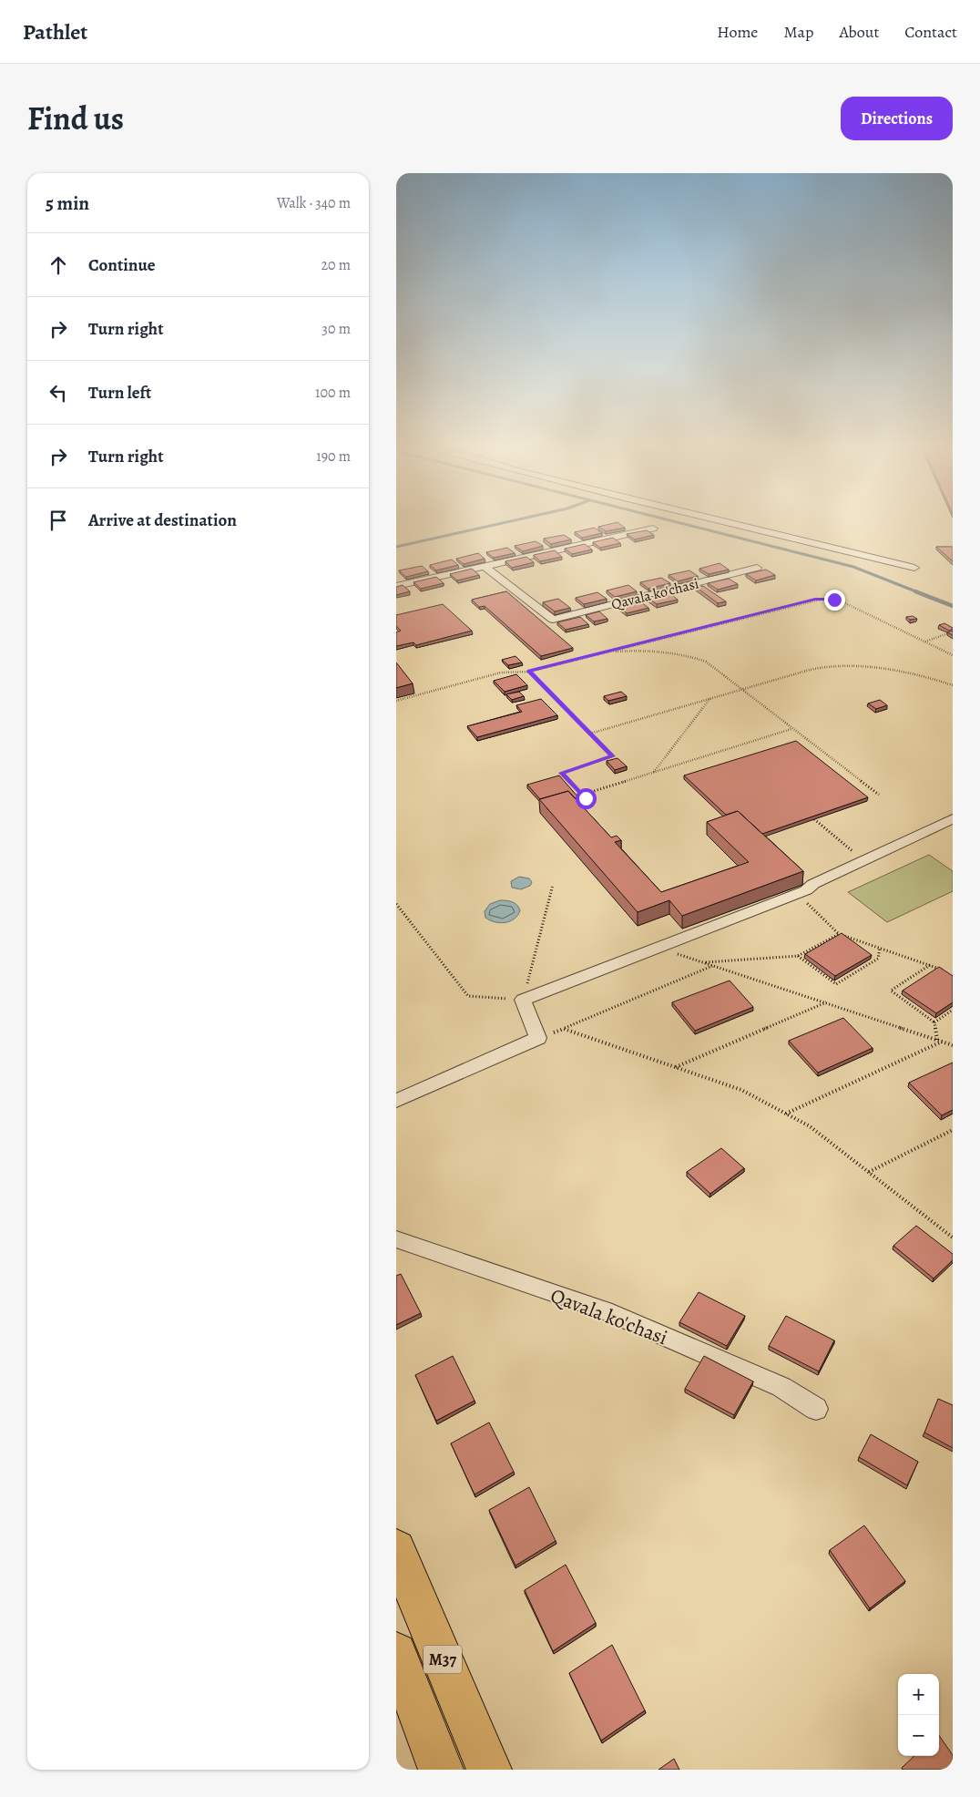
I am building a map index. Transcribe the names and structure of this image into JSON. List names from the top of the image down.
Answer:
{
  "streets": {
    "highway": ["M37"],
    "street": ["Qavala ko'chasi"]
  },
  "page": {
    "header": "Pathlet",
    "nav": [
      "Home",
      "Map",
      "About",
      "Contact"
    ],
    "title": "Find us",
    "buttons": "Directions",
    "heading": ["5 min", "Walk · 340 m"],
    "list": [
      ["Continue", "20 m"],
      ["Turn right", "30 m"],
      ["Turn left", "100 m"],
      ["Turn right", "190 m"],
      "Arrive at destination"
    ],
    "map_buttons": ["+", "−"]
  }
}
